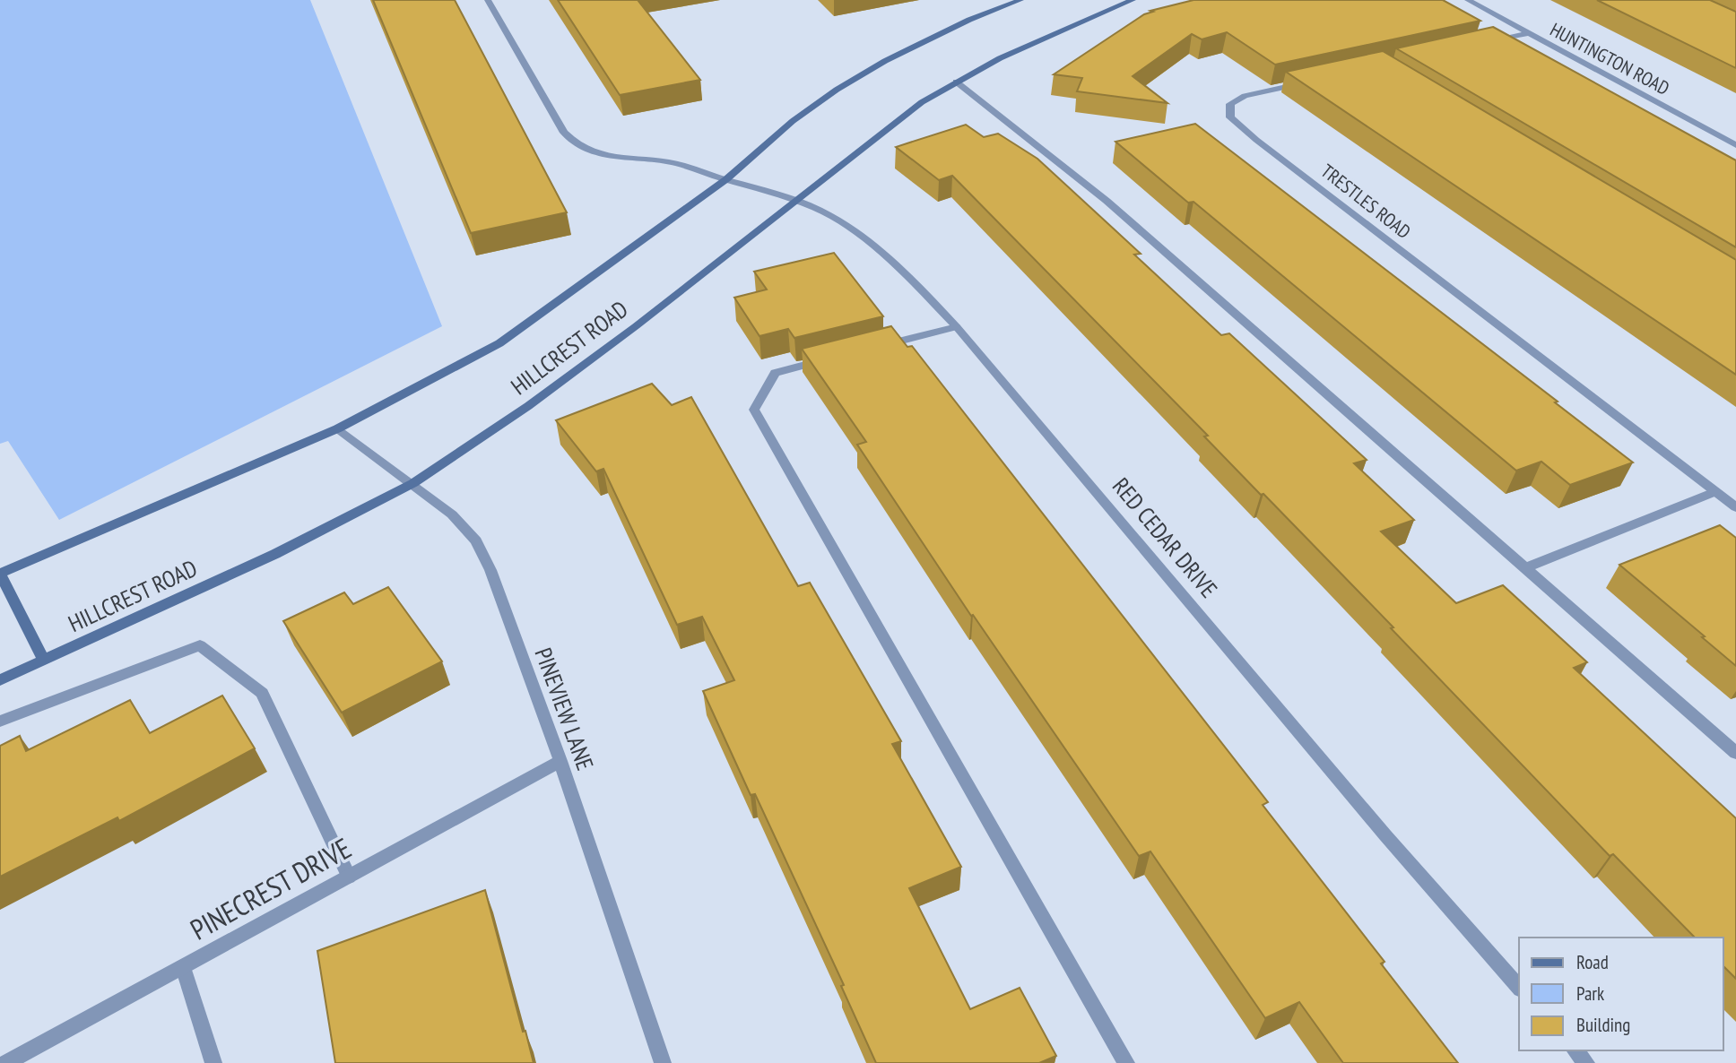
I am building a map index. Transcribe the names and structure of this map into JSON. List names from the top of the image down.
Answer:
{
  "streets": {
    "main road": ["HILLCREST ROAD"],
    "street": [
      "HUNTINGTON ROAD",
      "TRESTLES ROAD",
      "RED CEDAR DRIVE",
      "PINEVIEW LANE",
      "PINECREST DRIVE"
    ]
  },
  "crossings": [
    ["HILLCREST ROAD", "RED CEDAR DRIVE"],
    ["HILLCREST ROAD", "PINEVIEW LANE"],
    ["PINEVIEW LANE", "PINECREST DRIVE"]
  ],
  "legend": ["Road", "Park", "Building"]
}
